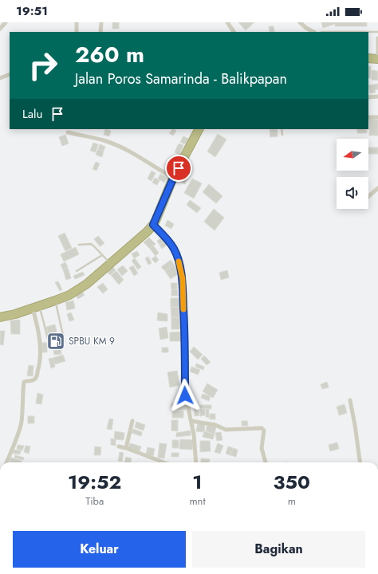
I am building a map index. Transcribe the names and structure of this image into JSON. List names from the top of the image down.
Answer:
{
  "places": {
    "fuel station": ["SPBU KM 9"]
  },
  "north": "left",
  "page": {
    "status": "19:51",
    "turn": ["260 m", "Jalan Poros Samarinda - Balikpapan"],
    "then": "Lalu",
    "eta": [
      "19:52",
      "Tiba",
      "1",
      "mnt",
      "350",
      "m"
    ],
    "buttons": ["Keluar", "Bagikan"]
  }
}
